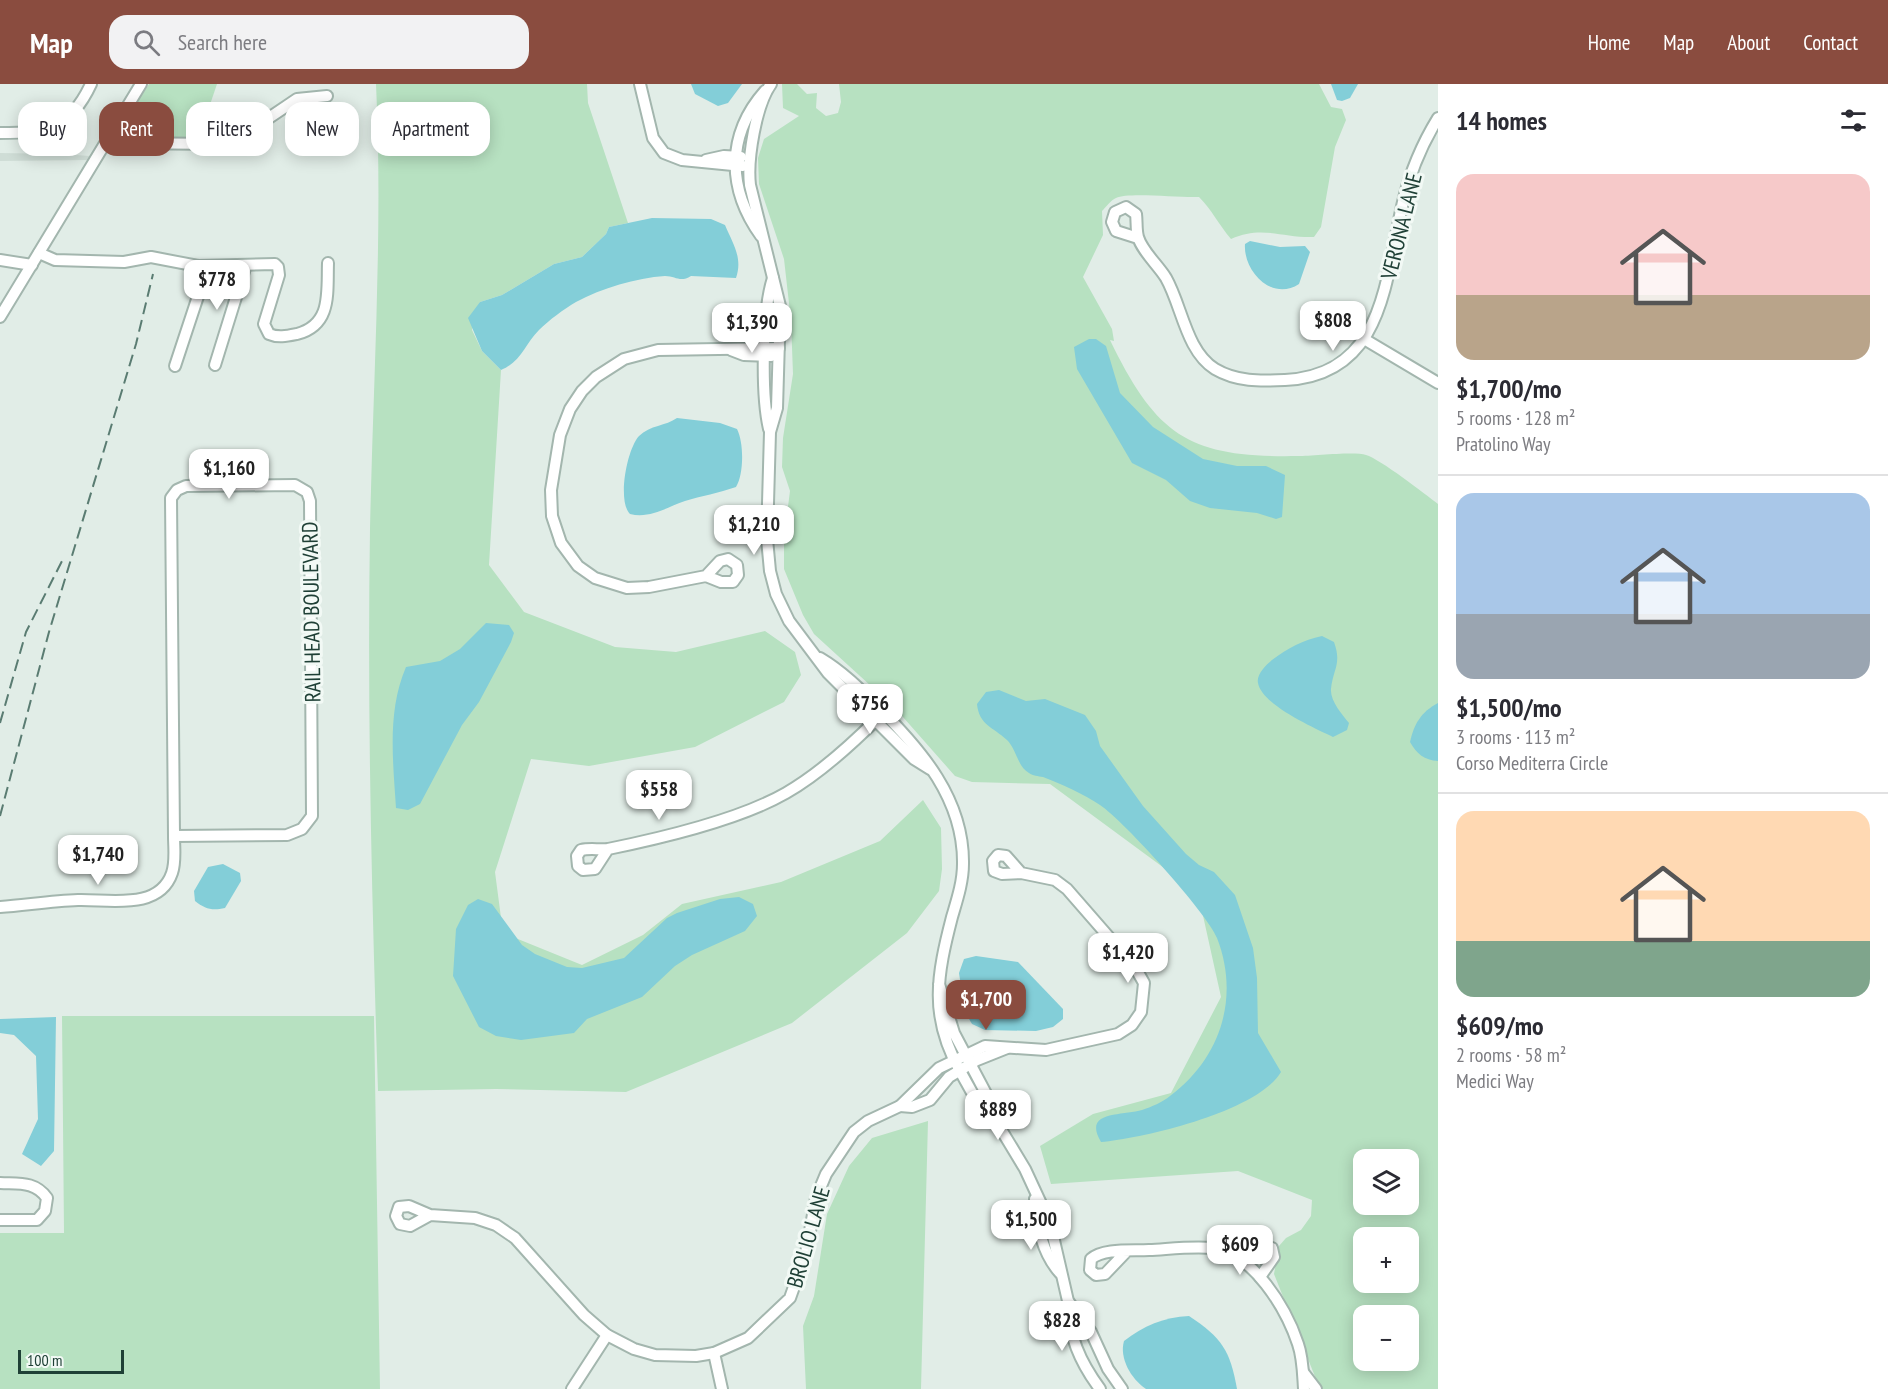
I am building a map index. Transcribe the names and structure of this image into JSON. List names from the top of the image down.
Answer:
{
  "streets": {
    "street": ["VERONA LANE", "RAIL HEAD BOULEVARD", "BROLIO LANE"]
  },
  "scale_bar": "100 m",
  "page": {
    "header": "Map",
    "search": "Search here",
    "nav": [
      "Home",
      "Map",
      "About",
      "Contact"
    ],
    "heading": "14 homes",
    "chip": [
      "Buy",
      "Rent",
      "Filters",
      "New",
      "Apartment"
    ],
    "list": [
      {
        "name": "$1,700/mo",
        "note": "5 rooms · 128 m² · Pratolino Way"
      },
      {
        "name": "$1,500/mo",
        "note": "3 rooms · 113 m² · Corso Mediterra Circle"
      },
      {
        "name": "$609/mo",
        "note": "2 rooms · 58 m² · Medici Way"
      }
    ],
    "price": [
      "$778",
      "$808",
      "$1,390",
      "$1,160",
      "$1,210",
      "$756",
      "$558",
      "$1,740",
      "$1,420",
      "$1,700",
      "$889",
      "$1,500",
      "$609",
      "$828"
    ],
    "map_buttons": ["+", "−"],
    "scale": "100 m"
  }
}
